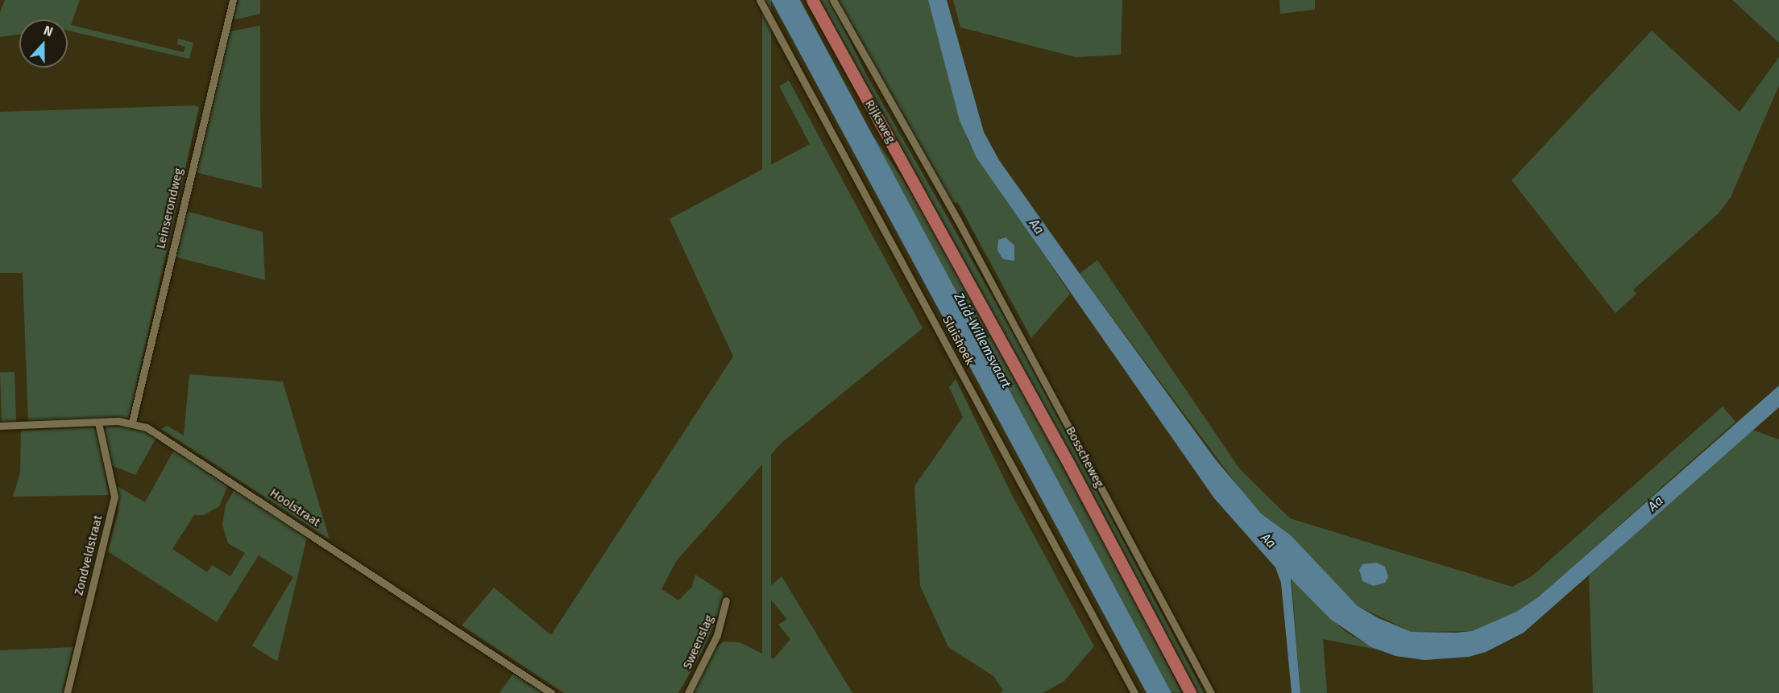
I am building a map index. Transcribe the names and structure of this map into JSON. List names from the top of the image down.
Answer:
{
  "streets": {
    "main road": ["Rijksweg", "Bosscheweg"],
    "street": [
      "Leinserondweg",
      "Sluishoek",
      "Hoolstraat",
      "Zondveldstraat",
      "Sweenslag"
    ]
  },
  "crossings": [
    ["Rijksweg", "Bosscheweg"],
    ["Leinserondweg", "Hoolstraat"],
    ["Hoolstraat", "Zondveldstraat"]
  ],
  "water": ["Aa", "Zuid-Willemsvaart"],
  "north": "top"
}
